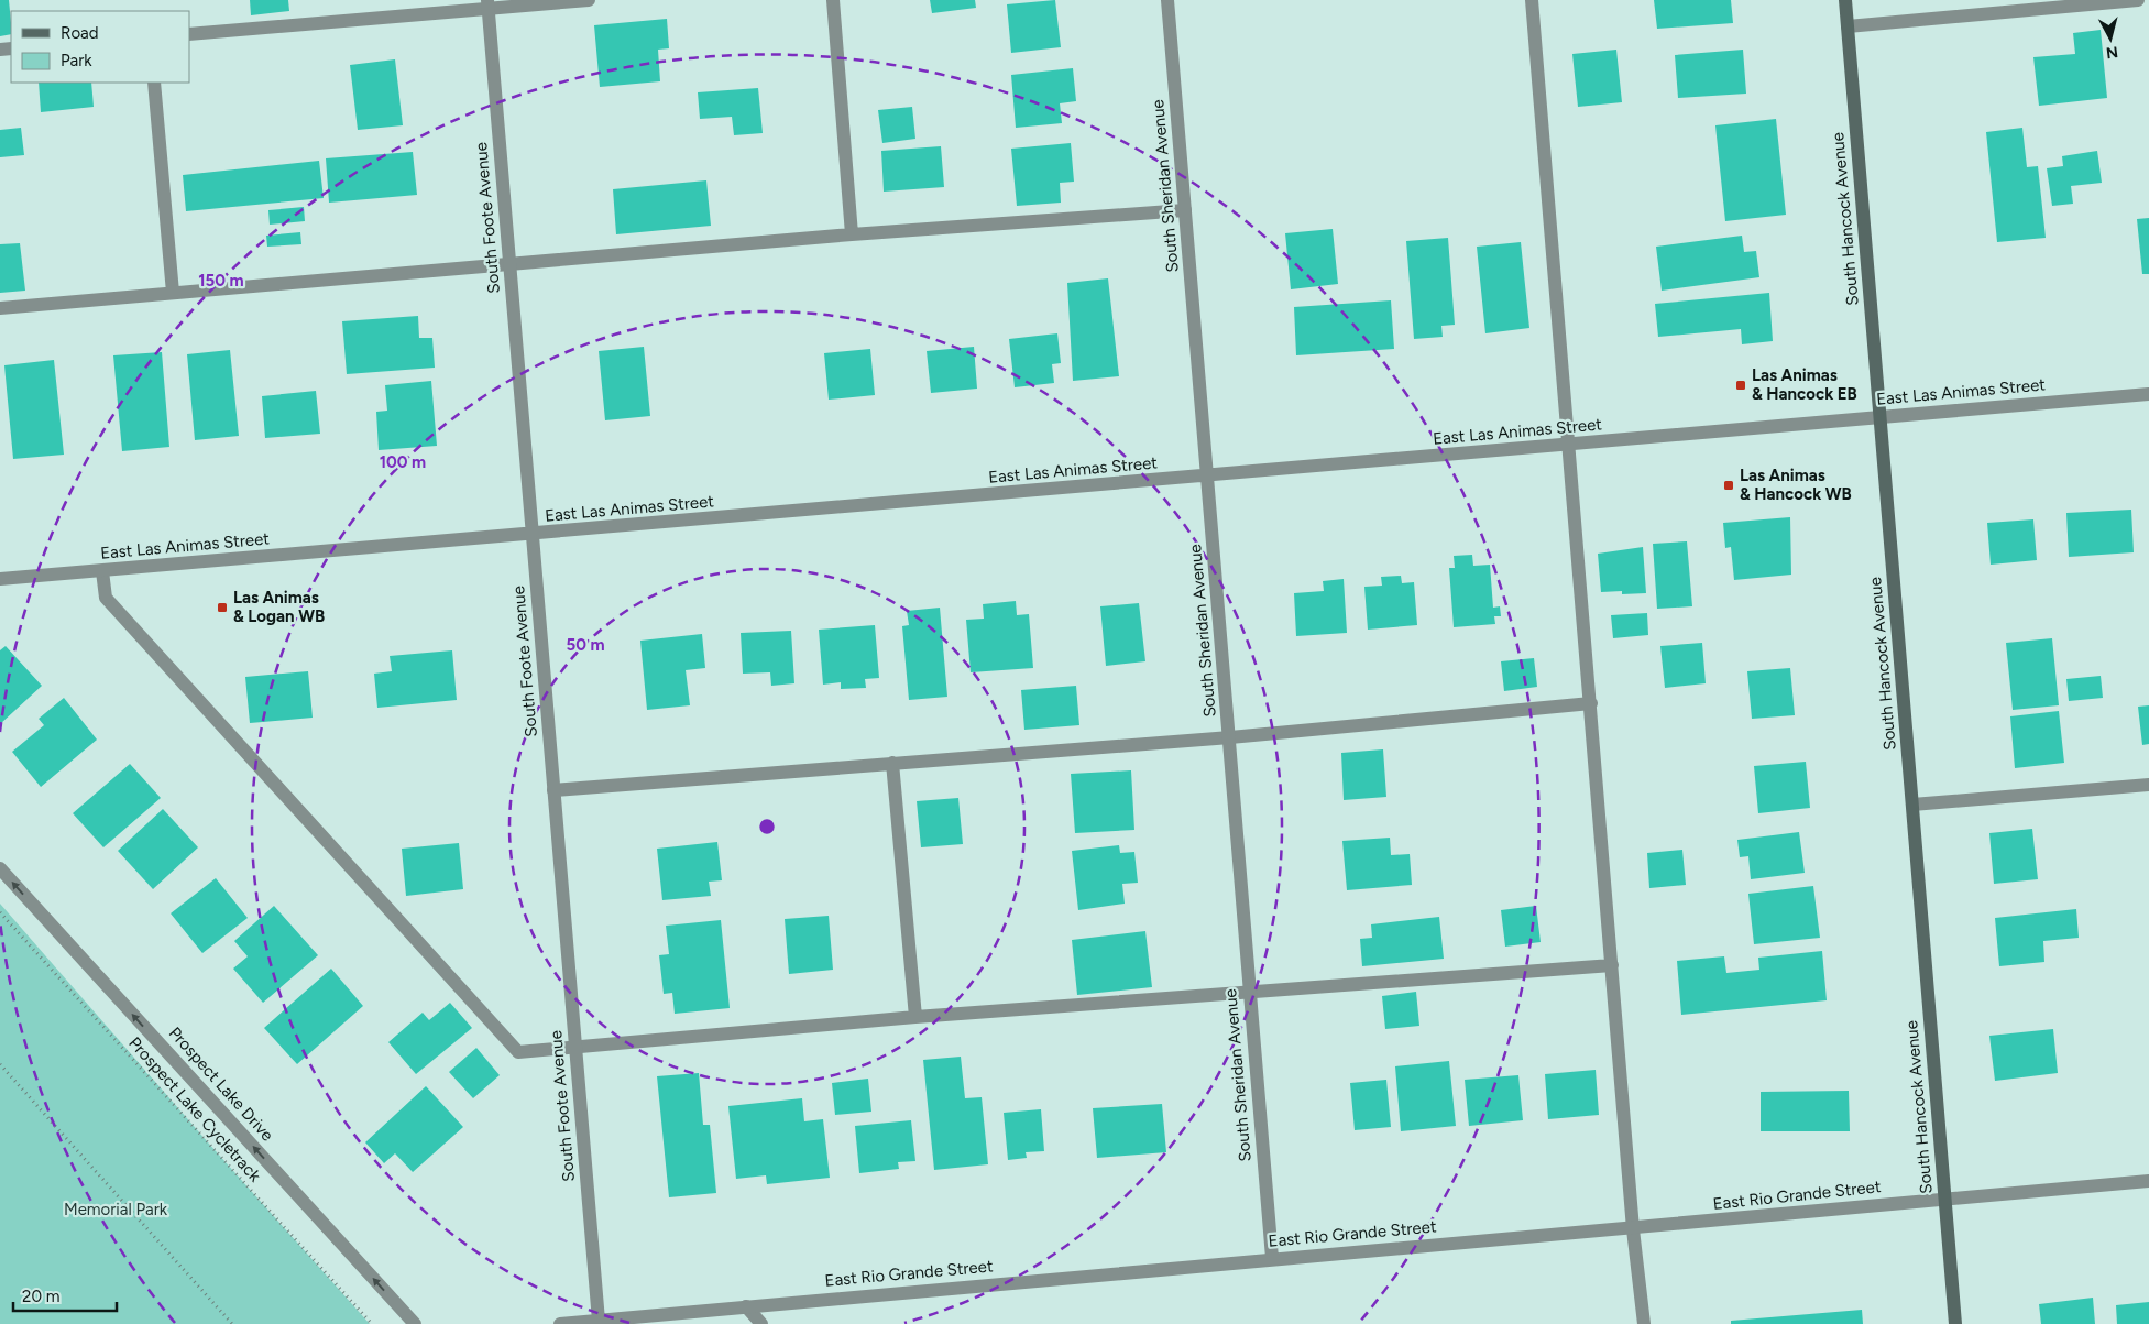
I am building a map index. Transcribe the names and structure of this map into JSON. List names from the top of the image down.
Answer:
{
  "streets": {
    "main road": ["South Hancock Avenue"],
    "street": [
      "South Sheridan Avenue",
      "South Foote Avenue",
      "East Las Animas Street",
      "Prospect Lake Drive",
      "East Rio Grande Street"
    ],
    "path": ["Prospect Lake Cycletrack"]
  },
  "crossings": [
    ["South Sheridan Avenue", "East Las Animas Street"],
    ["South Sheridan Avenue", "East Rio Grande Street"],
    ["South Foote Avenue", "East Las Animas Street"],
    ["South Foote Avenue", "East Rio Grande Street"],
    ["South Hancock Avenue", "East Las Animas Street"],
    ["South Hancock Avenue", "East Rio Grande Street"]
  ],
  "one_way": ["Prospect Lake Drive"],
  "parks": ["Memorial Park"],
  "places": {
    "transit": ["Las Animas & Hancock EB", "Las Animas & Hancock WB", "Las Animas & Logan WB"]
  },
  "legend": ["Road", "Park"],
  "scale_bar": "20 m",
  "north": "bottom",
  "rings": ["150 m", "100 m", "50 m"]
}
